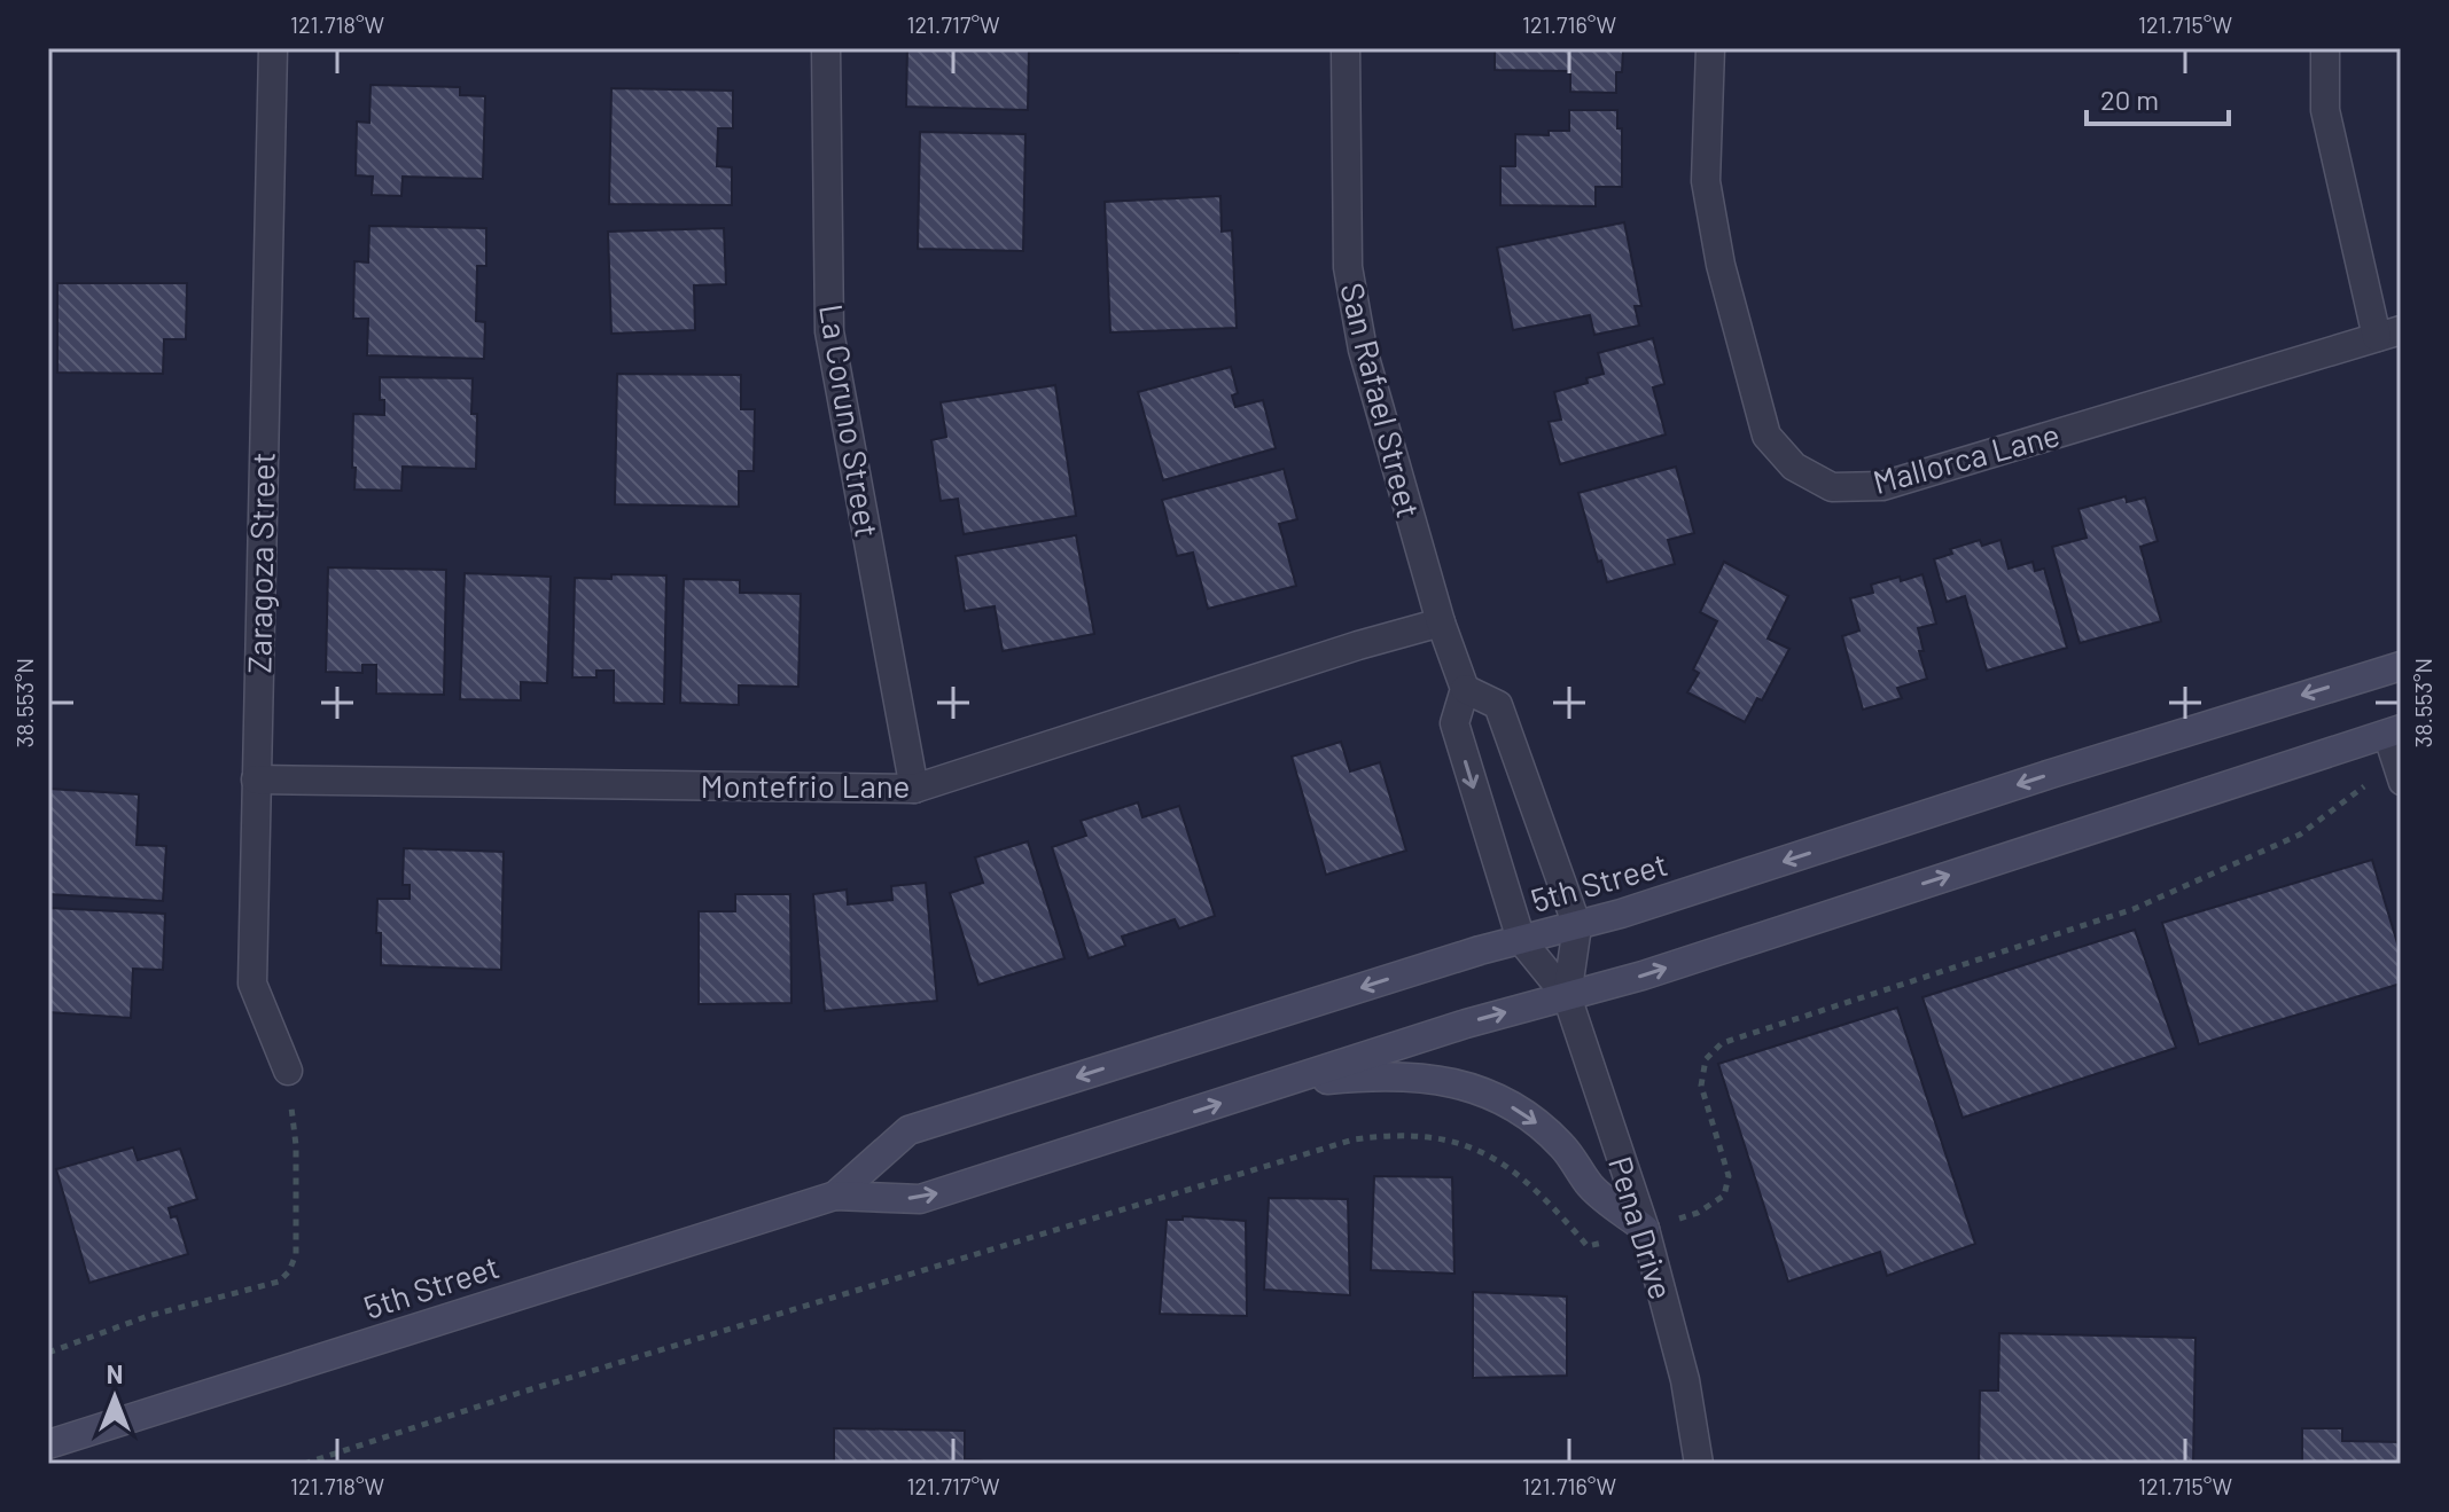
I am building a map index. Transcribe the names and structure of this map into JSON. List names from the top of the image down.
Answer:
{
  "streets": {
    "main road": ["5th Street"],
    "street": [
      "San Rafael Street",
      "La Coruno Street",
      "Mallorca Lane",
      "Zaragoza Street",
      "Montefrio Lane",
      "Pena Drive"
    ]
  },
  "crossings": [
    ["San Rafael Street", "Montefrio Lane"],
    ["San Rafael Street", "5th Street"],
    ["San Rafael Street", "Pena Drive"],
    ["La Coruno Street", "Montefrio Lane"],
    ["Zaragoza Street", "Montefrio Lane"],
    ["5th Street", "Pena Drive"]
  ],
  "scale_bar": "20 m",
  "north": "top",
  "coordinates": [
    "121.718°W",
    "121.717°W",
    "121.716°W",
    "121.715°W",
    "38.553°N"
  ]
}
